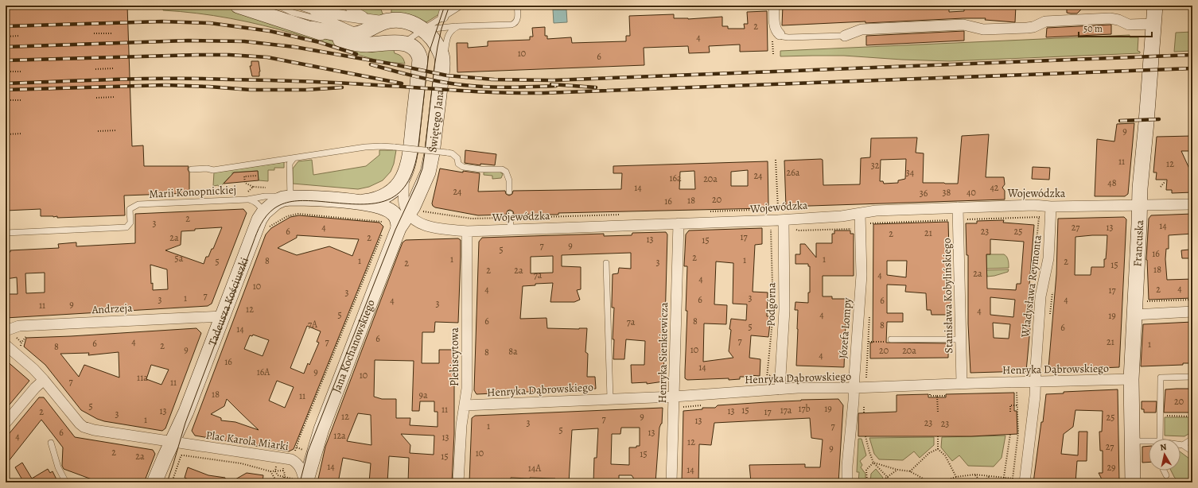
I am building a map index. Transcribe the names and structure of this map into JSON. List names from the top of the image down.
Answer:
{
  "streets": {
    "street": [
      "Świętego Jana",
      "Wojewódzka",
      "Francuska",
      "Władysława Reymonta",
      "Stanisława Kobylińskiego",
      "Tadeusza Kościuszki",
      "Podgórna",
      "Andrzeja",
      "Józefa Lompy",
      "Jana Kochanowskiego",
      "Henryka Sienkiewicza",
      "Plebiscytowa",
      "Henryka Dąbrowskiego",
      "Plac Karola Miarki"
    ],
    "lane": ["Marii Konopnickiej"]
  },
  "crossings": [
    ["Świętego Jana", "Wojewódzka"],
    ["Świętego Jana", "Tadeusza Kościuszki"],
    ["Świętego Jana", "Jana Kochanowskiego"],
    ["Marii Konopnickiej", "Tadeusza Kościuszki"],
    ["Wojewódzka", "Francuska"],
    ["Wojewódzka", "Władysława Reymonta"],
    ["Wojewódzka", "Stanisława Kobylińskiego"],
    ["Wojewódzka", "Podgórna"],
    ["Wojewódzka", "Józefa Lompy"],
    ["Wojewódzka", "Jana Kochanowskiego"],
    ["Wojewódzka", "Henryka Sienkiewicza"],
    ["Wojewódzka", "Plebiscytowa"],
    ["Francuska", "Henryka Dąbrowskiego"],
    ["Władysława Reymonta", "Henryka Dąbrowskiego"],
    ["Stanisława Kobylińskiego", "Henryka Dąbrowskiego"],
    ["Tadeusza Kościuszki", "Andrzeja"],
    ["Tadeusza Kościuszki", "Jana Kochanowskiego"],
    ["Tadeusza Kościuszki", "Plac Karola Miarki"],
    ["Podgórna", "Henryka Dąbrowskiego"],
    ["Józefa Lompy", "Henryka Dąbrowskiego"],
    ["Jana Kochanowskiego", "Plac Karola Miarki"],
    ["Henryka Sienkiewicza", "Henryka Dąbrowskiego"],
    ["Plebiscytowa", "Henryka Dąbrowskiego"]
  ],
  "house_numbers": [
    "2",
    "4",
    "10",
    "6",
    "9",
    "11",
    "12",
    "32",
    "26a",
    "34",
    "24",
    "16a",
    "20a",
    "48",
    "14",
    "42",
    "24",
    "38",
    "40",
    "36",
    "20",
    "18",
    "16",
    "2",
    "3",
    "14",
    "4",
    "27",
    "13",
    "6",
    "23",
    "25",
    "21",
    "2",
    "17",
    "2a",
    "2",
    "13",
    "15",
    "7",
    "9",
    "5",
    "16",
    "2",
    "5a",
    "1",
    "1",
    "1",
    "8",
    "1",
    "5",
    "2",
    "3",
    "2",
    "15",
    "18",
    "2",
    "2a",
    "2a",
    "7a",
    "4",
    "4",
    "10",
    "4",
    "4",
    "2",
    "17",
    "3",
    "7",
    "1",
    "3",
    "3",
    "6",
    "4",
    "4",
    "6",
    "3",
    "9",
    "11",
    "12",
    "4",
    "5",
    "4",
    "19",
    "6",
    "8",
    "7a",
    "7A",
    "8",
    "5",
    "6",
    "14",
    "6",
    "7",
    "4",
    "7",
    "21",
    "6",
    "1",
    "2",
    "8",
    "9",
    "10",
    "20",
    "20a",
    "8a",
    "8",
    "4",
    "16",
    "14",
    "16A",
    "9",
    "10",
    "11a",
    "7",
    "11",
    "18",
    "9a",
    "11",
    "20",
    "5",
    "17b",
    "19",
    "11",
    "15",
    "17a",
    "13",
    "13",
    "2",
    "17",
    "3",
    "12",
    "9",
    "25",
    "7",
    "1",
    "13",
    "3",
    "23",
    "23",
    "1",
    "7",
    "5",
    "6",
    "13",
    "12a",
    "4",
    "13",
    "12",
    "27",
    "9",
    "2",
    "10",
    "15",
    "2a",
    "15",
    "14",
    "29",
    "14A",
    "14"
  ],
  "scale_bar": "50 m",
  "north": "top"
}
